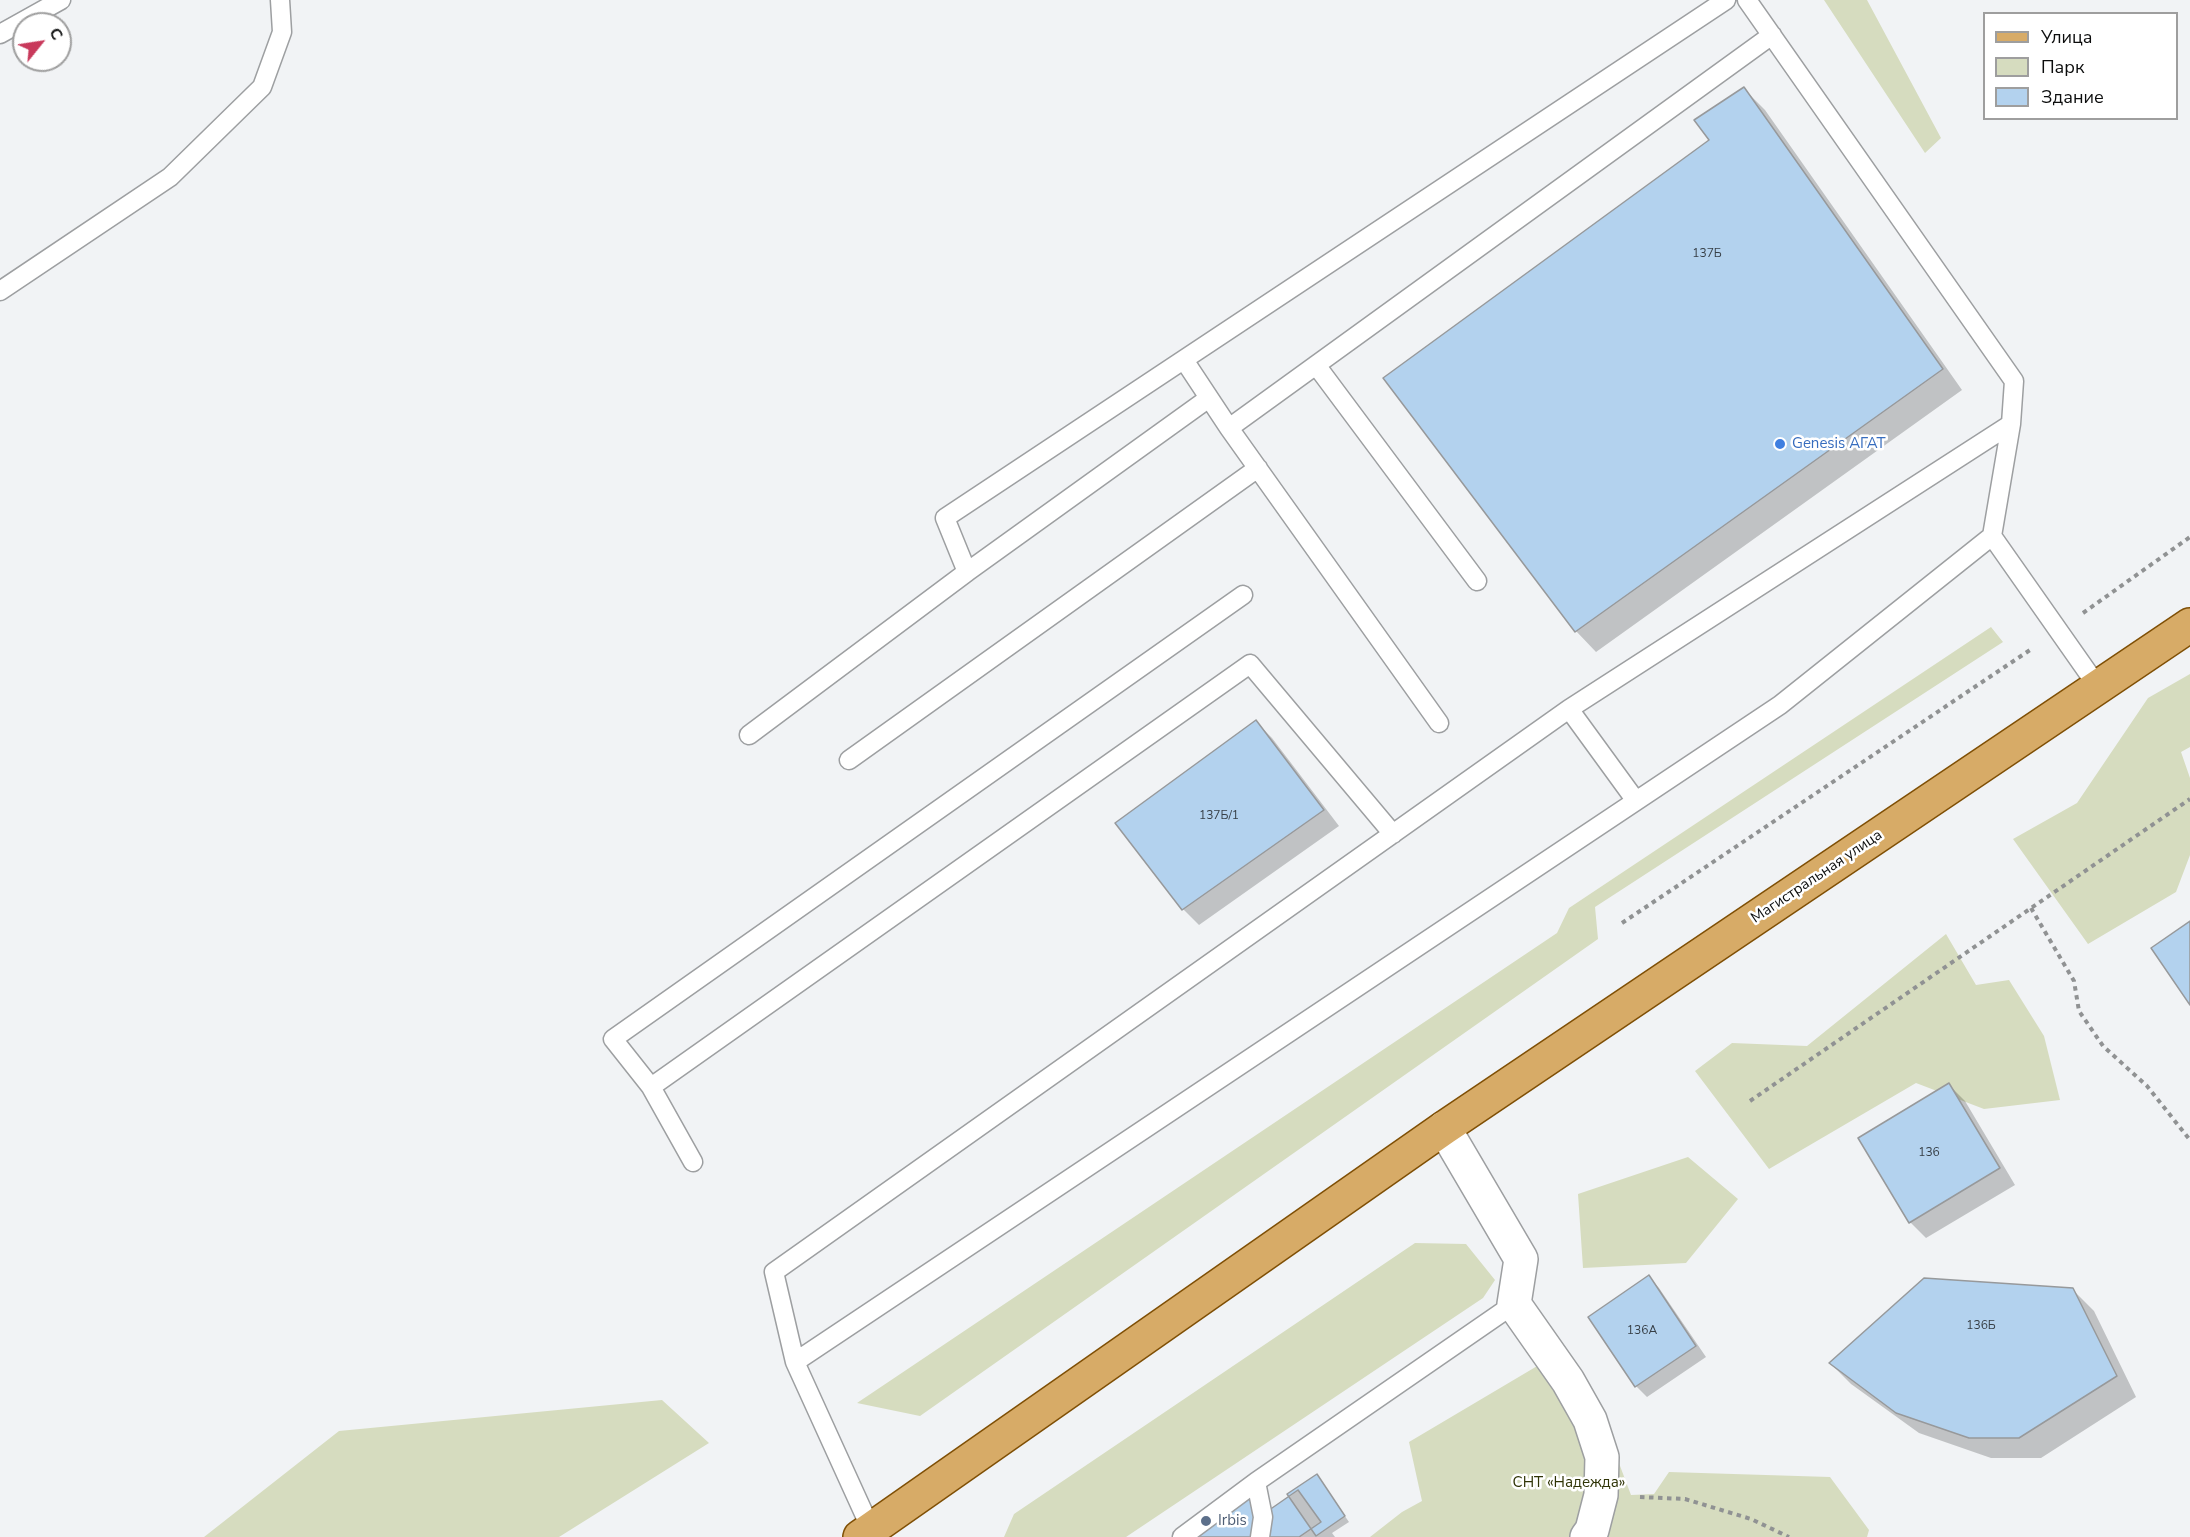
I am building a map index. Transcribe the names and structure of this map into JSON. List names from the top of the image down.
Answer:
{
  "streets": {
    "main road": ["Магистральная улица"]
  },
  "parks": ["СНТ «Надежда»"],
  "places": ["Genesis АГАТ", "Irbis"],
  "house_numbers": [
    "137Б",
    "137Б/1",
    "136",
    "136Б",
    "136А"
  ],
  "legend": ["Улица", "Парк", "Здание"],
  "north": "top right"
}
